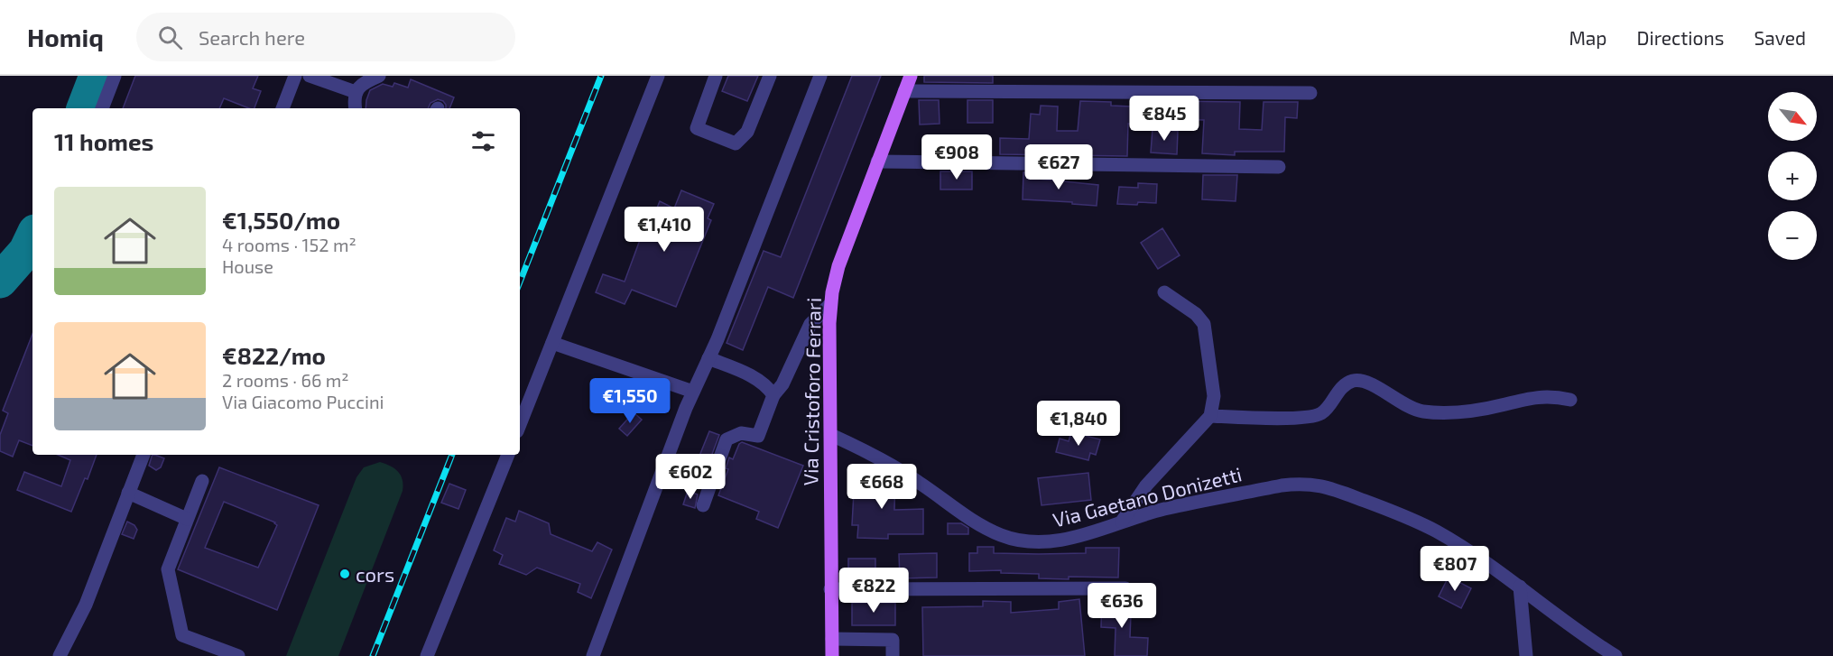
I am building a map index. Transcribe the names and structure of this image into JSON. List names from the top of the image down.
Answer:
{
  "streets": {
    "main road": ["Via Cristoforo Ferrari"],
    "street": ["Via Gaetano Donizetti"]
  },
  "crossings": [
    ["Via Cristoforo Ferrari", "Via Gaetano Donizetti"]
  ],
  "places": ["cors"],
  "north": "bottom right",
  "page": {
    "header": "Homiq",
    "search": "Search here",
    "nav": ["Map", "Directions", "Saved"],
    "map_buttons": ["+", "−"],
    "price": [
      "€845",
      "€908",
      "€627",
      "€1,410",
      "€1,550",
      "€1,840",
      "€602",
      "€668",
      "€807",
      "€822",
      "€636"
    ],
    "heading": "11 homes",
    "list": [
      {
        "name": "€1,550/mo",
        "note": "4 rooms · 152 m² · House"
      },
      {
        "name": "€822/mo",
        "note": "2 rooms · 66 m² · Via Giacomo Puccini"
      }
    ]
  }
}
